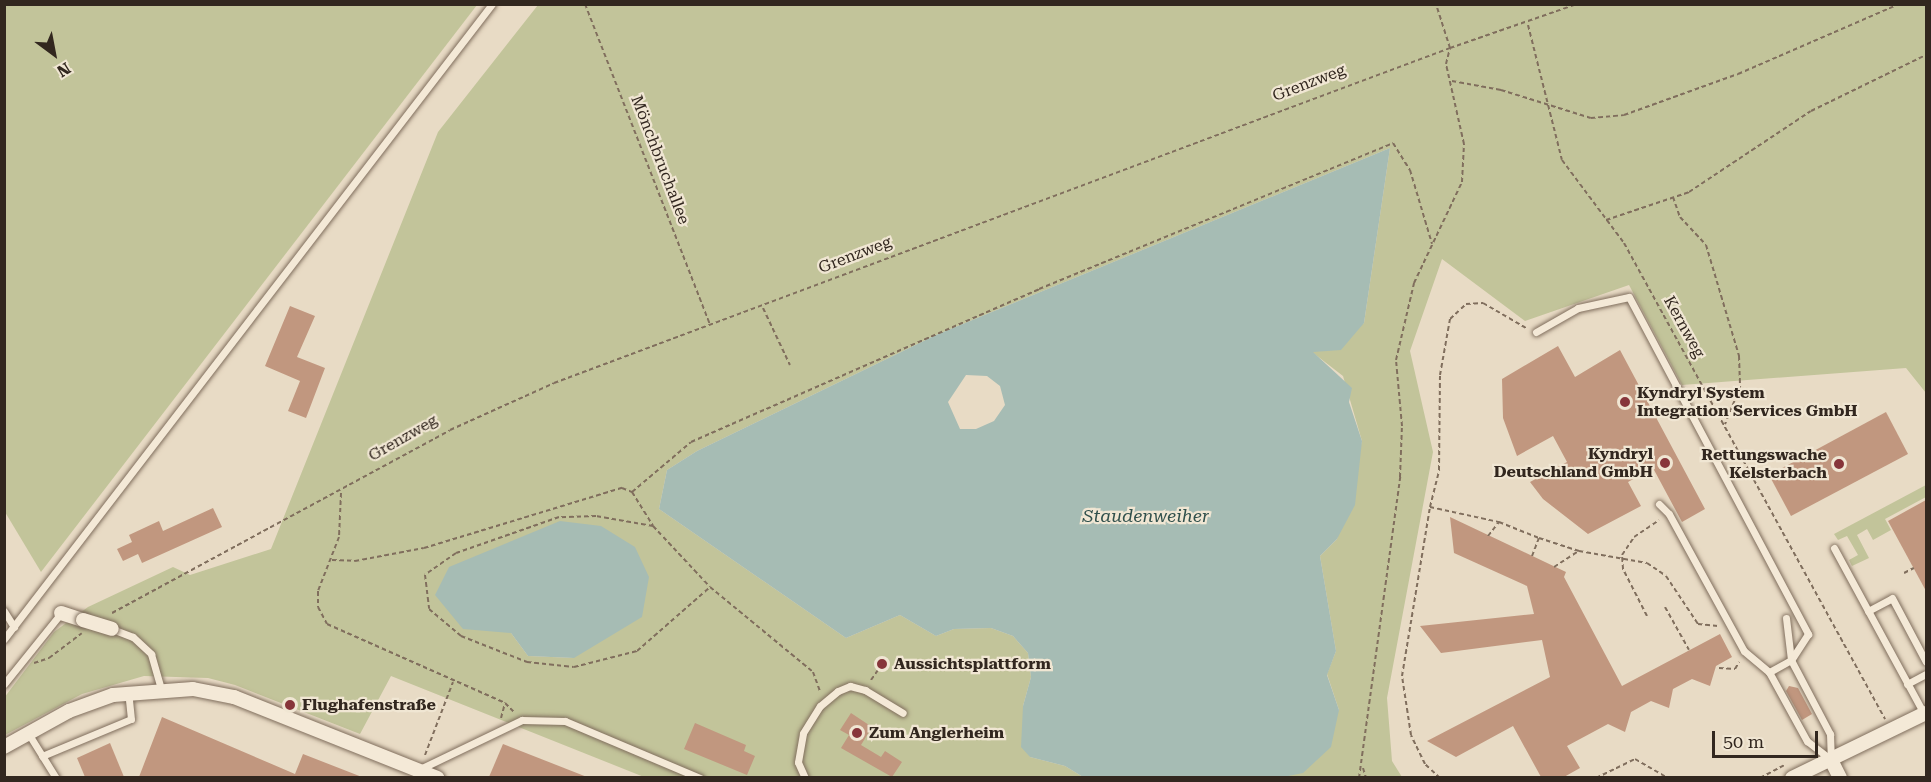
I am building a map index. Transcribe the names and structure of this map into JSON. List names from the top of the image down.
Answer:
{
  "streets": {
    "path": ["Grenzweg", "Mönchbruchallee", "Kernweg"]
  },
  "crossings": [
    ["Grenzweg", "Mönchbruchallee"],
    ["Grenzweg", "Kernweg"]
  ],
  "water": ["Staudenweiher"],
  "places": [
    "Kyndryl System Integration Services GmbH",
    "Kyndryl Deutschland GmbH",
    "Rettungswache Kelsterbach",
    "Aussichtsplattform",
    "Flughafenstraße",
    "Zum Anglerheim"
  ],
  "scale_bar": "50 m",
  "north": "bottom right"
}
